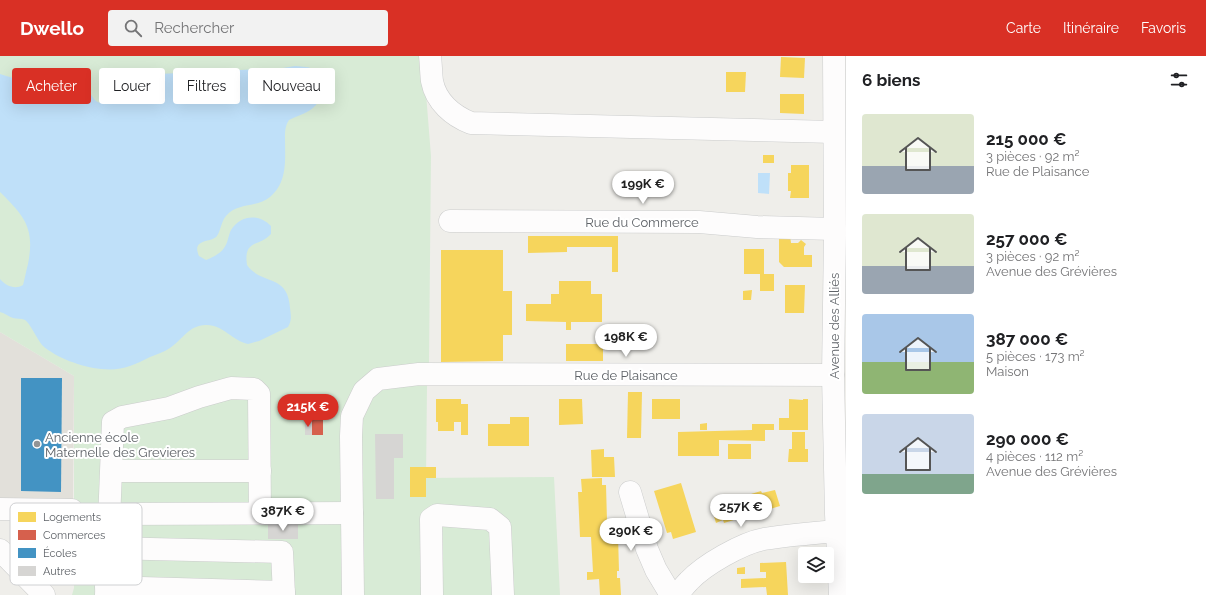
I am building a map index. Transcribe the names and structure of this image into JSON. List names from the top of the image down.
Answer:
{
  "streets": {
    "street": ["Rue du Commerce", "Avenue des Alliés", "Rue de Plaisance"]
  },
  "crossings": [
    ["Rue du Commerce", "Avenue des Alliés"],
    ["Avenue des Alliés", "Rue de Plaisance"]
  ],
  "places": ["Ancienne école Maternelle des Grevieres"],
  "legend": [
    "Logements",
    "Commerces",
    "Écoles",
    "Autres"
  ],
  "page": {
    "header": "Dwello",
    "search": "Rechercher",
    "nav": ["Carte", "Itinéraire", "Favoris"],
    "heading": "6 biens",
    "chip": [
      "Acheter",
      "Louer",
      "Filtres",
      "Nouveau"
    ],
    "list": [
      {
        "name": "215 000 €",
        "note": "3 pièces · 92 m² · Rue de Plaisance"
      },
      {
        "name": "257 000 €",
        "note": "3 pièces · 92 m² · Avenue des Grévières"
      },
      {
        "name": "387 000 €",
        "note": "5 pièces · 173 m² · Maison"
      },
      {
        "name": "290 000 €",
        "note": "4 pièces · 112 m² · Avenue des Grévières"
      }
    ],
    "price": [
      "199K €",
      "198K €",
      "215K €",
      "257K €",
      "387K €",
      "290K €"
    ]
  }
}
